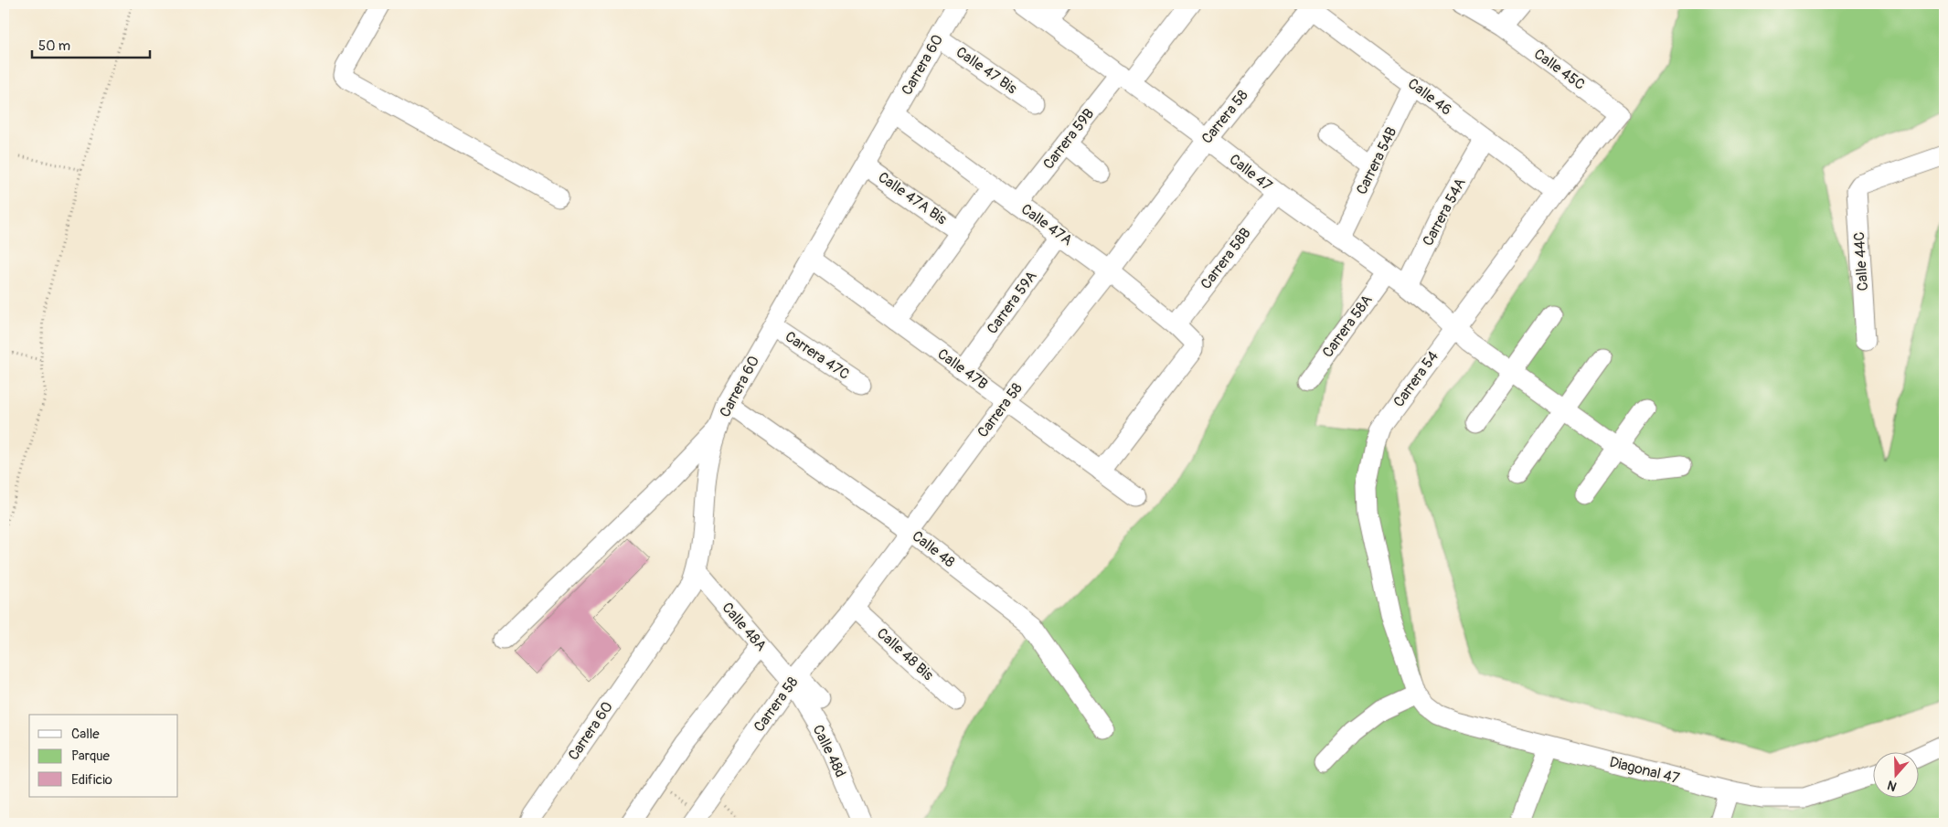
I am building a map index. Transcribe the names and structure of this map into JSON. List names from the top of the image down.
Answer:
{
  "streets": {
    "street": [
      "Carrera 60",
      "Calle 45C",
      "Calle 47 Bis",
      "Calle 46",
      "Carrera 58",
      "Carrera 59B",
      "Carrera 54B",
      "Calle 47",
      "Calle 47A Bis",
      "Carrera 54A",
      "Calle 47A",
      "Carrera 58B",
      "Calle 44C",
      "Carrera 59A",
      "Carrera 58A",
      "Carrera 47C",
      "Calle 47B",
      "Carrera 54",
      "Calle 48",
      "Calle 48A",
      "Calle 48 Bis",
      "Calle 48d",
      "Diagonal 47"
    ]
  },
  "crossings": [
    ["Carrera 60", "Calle 47 Bis"],
    ["Carrera 60", "Calle 47A Bis"],
    ["Carrera 60", "Calle 47A"],
    ["Carrera 60", "Carrera 47C"],
    ["Carrera 60", "Calle 47B"],
    ["Carrera 60", "Calle 48"],
    ["Carrera 60", "Calle 48A"],
    ["Calle 45C", "Carrera 54"],
    ["Calle 46", "Carrera 58"],
    ["Calle 46", "Carrera 54B"],
    ["Calle 46", "Carrera 54A"],
    ["Calle 46", "Carrera 54"],
    ["Carrera 58", "Calle 47"],
    ["Carrera 58", "Calle 47A"],
    ["Carrera 58", "Calle 47B"],
    ["Carrera 58", "Calle 48"],
    ["Carrera 58", "Calle 48A"],
    ["Carrera 58", "Calle 48 Bis"],
    ["Carrera 58", "Calle 48d"],
    ["Carrera 59B", "Calle 47"],
    ["Carrera 59B", "Calle 47A"],
    ["Carrera 54B", "Calle 47"],
    ["Calle 47", "Carrera 54A"],
    ["Calle 47", "Carrera 58B"],
    ["Calle 47", "Carrera 58A"],
    ["Calle 47", "Carrera 54"],
    ["Calle 47A", "Carrera 58B"],
    ["Calle 47A", "Carrera 59A"],
    ["Calle 47A", "Calle 47B"],
    ["Carrera 59A", "Calle 47B"],
    ["Carrera 54", "Diagonal 47"],
    ["Calle 48A", "Calle 48d"]
  ],
  "legend": ["Calle", "Parque", "Edificio"],
  "scale_bar": "50 m",
  "north": "bottom"
}
